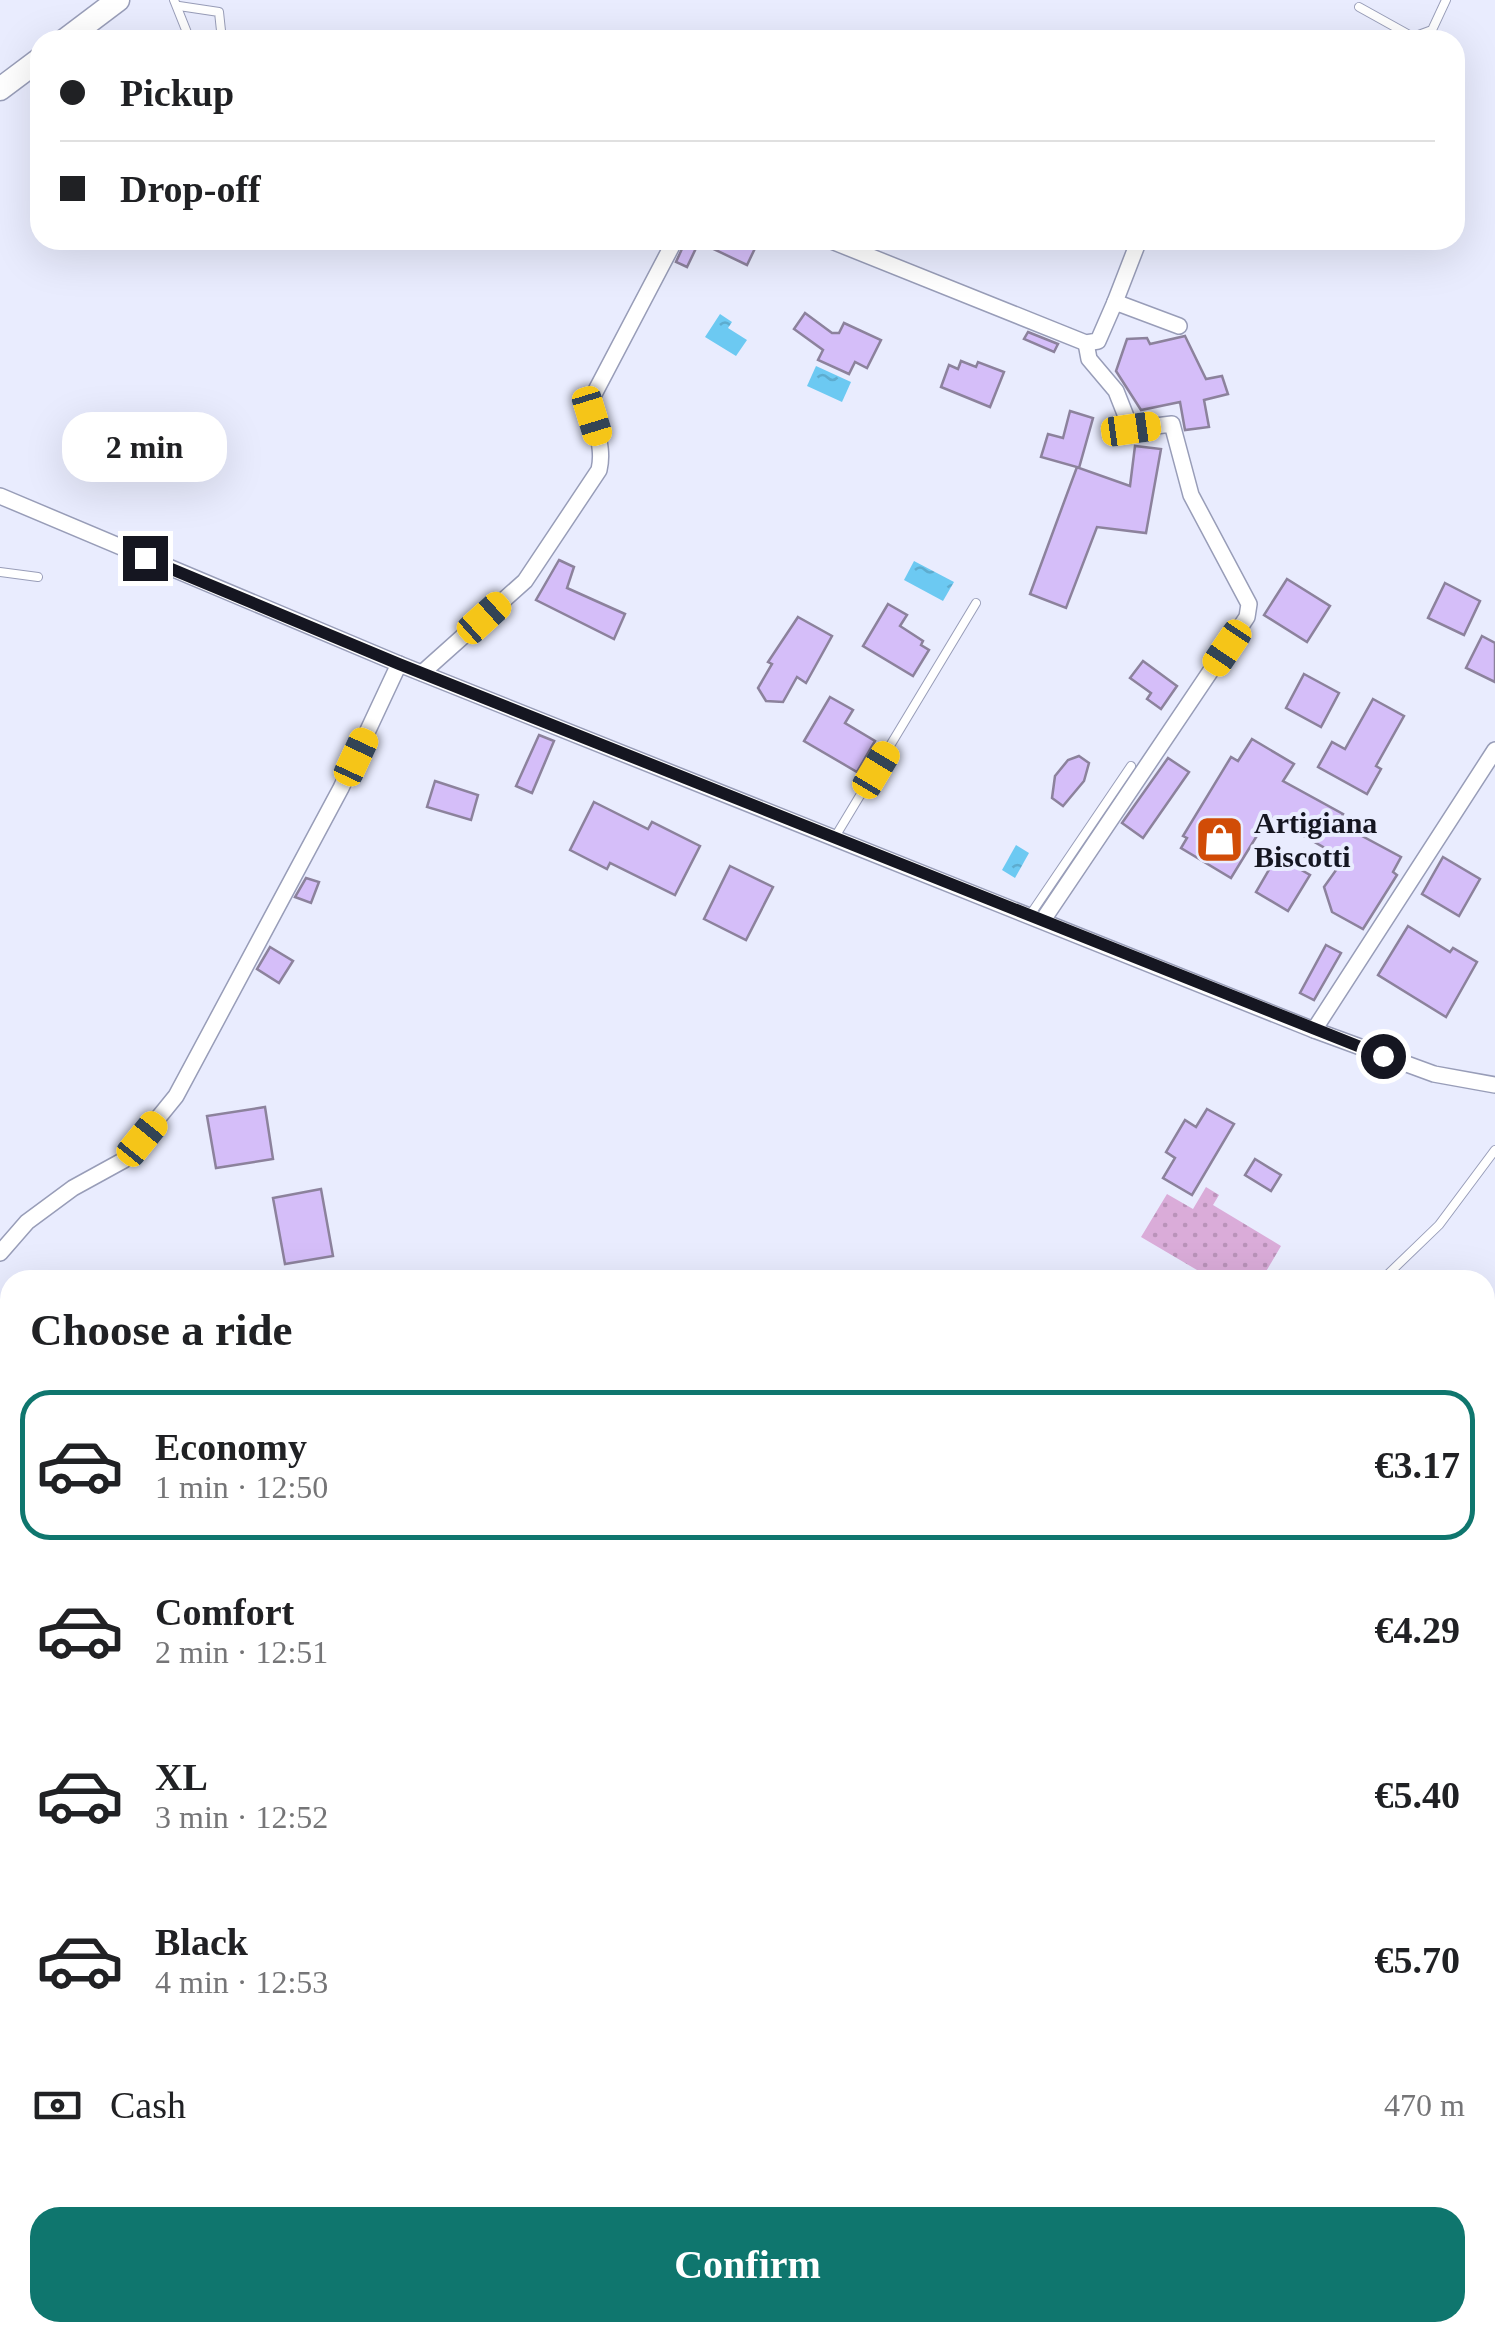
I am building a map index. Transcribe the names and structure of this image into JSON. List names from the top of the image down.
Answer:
{
  "places": {
    "shop": ["Artigiana Biscotti"]
  },
  "page": {
    "banner": ["Pickup", "Drop-off"],
    "bubble": "2 min",
    "heading": "Choose a ride",
    "list": [
      {
        "name": "Economy",
        "note": "1 min · 12:50",
        "value": "€3.17"
      },
      {
        "name": "Comfort",
        "note": "2 min · 12:51",
        "value": "€4.29"
      },
      {
        "name": "XL",
        "note": "3 min · 12:52",
        "value": "€5.40"
      },
      {
        "name": "Black",
        "note": "4 min · 12:53",
        "value": "€5.70"
      }
    ],
    "pay": ["Cash", "470 m"],
    "buttons": "Confirm"
  }
}
